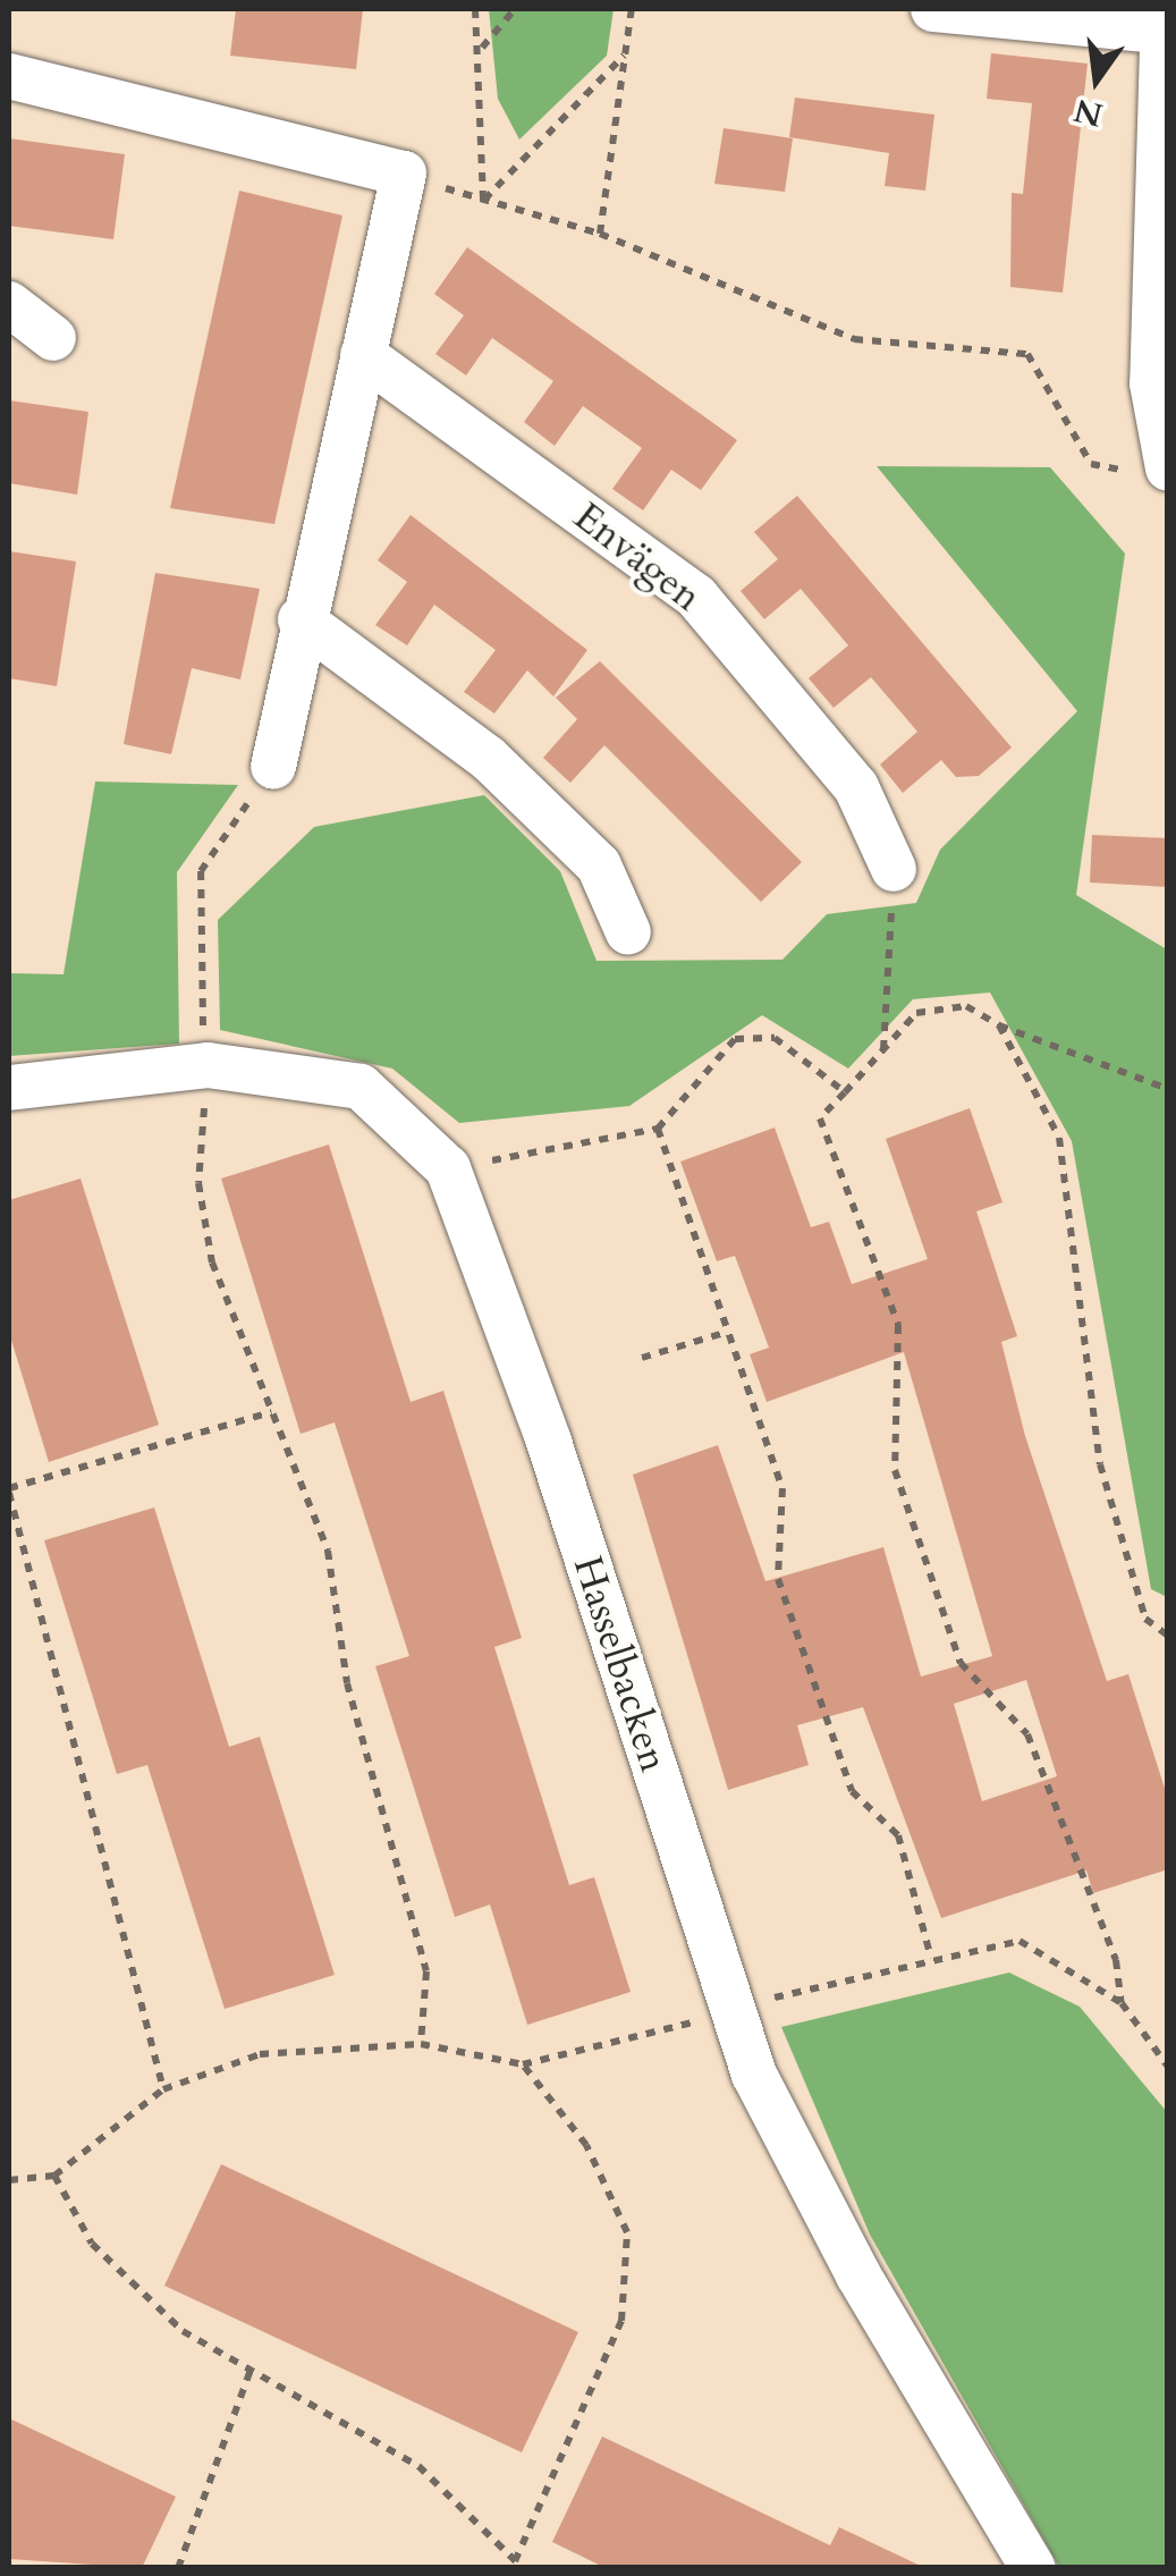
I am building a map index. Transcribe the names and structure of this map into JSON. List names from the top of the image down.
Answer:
{
  "streets": {
    "street": ["Envägen", "Hasselbacken"]
  },
  "north": "bottom"
}
